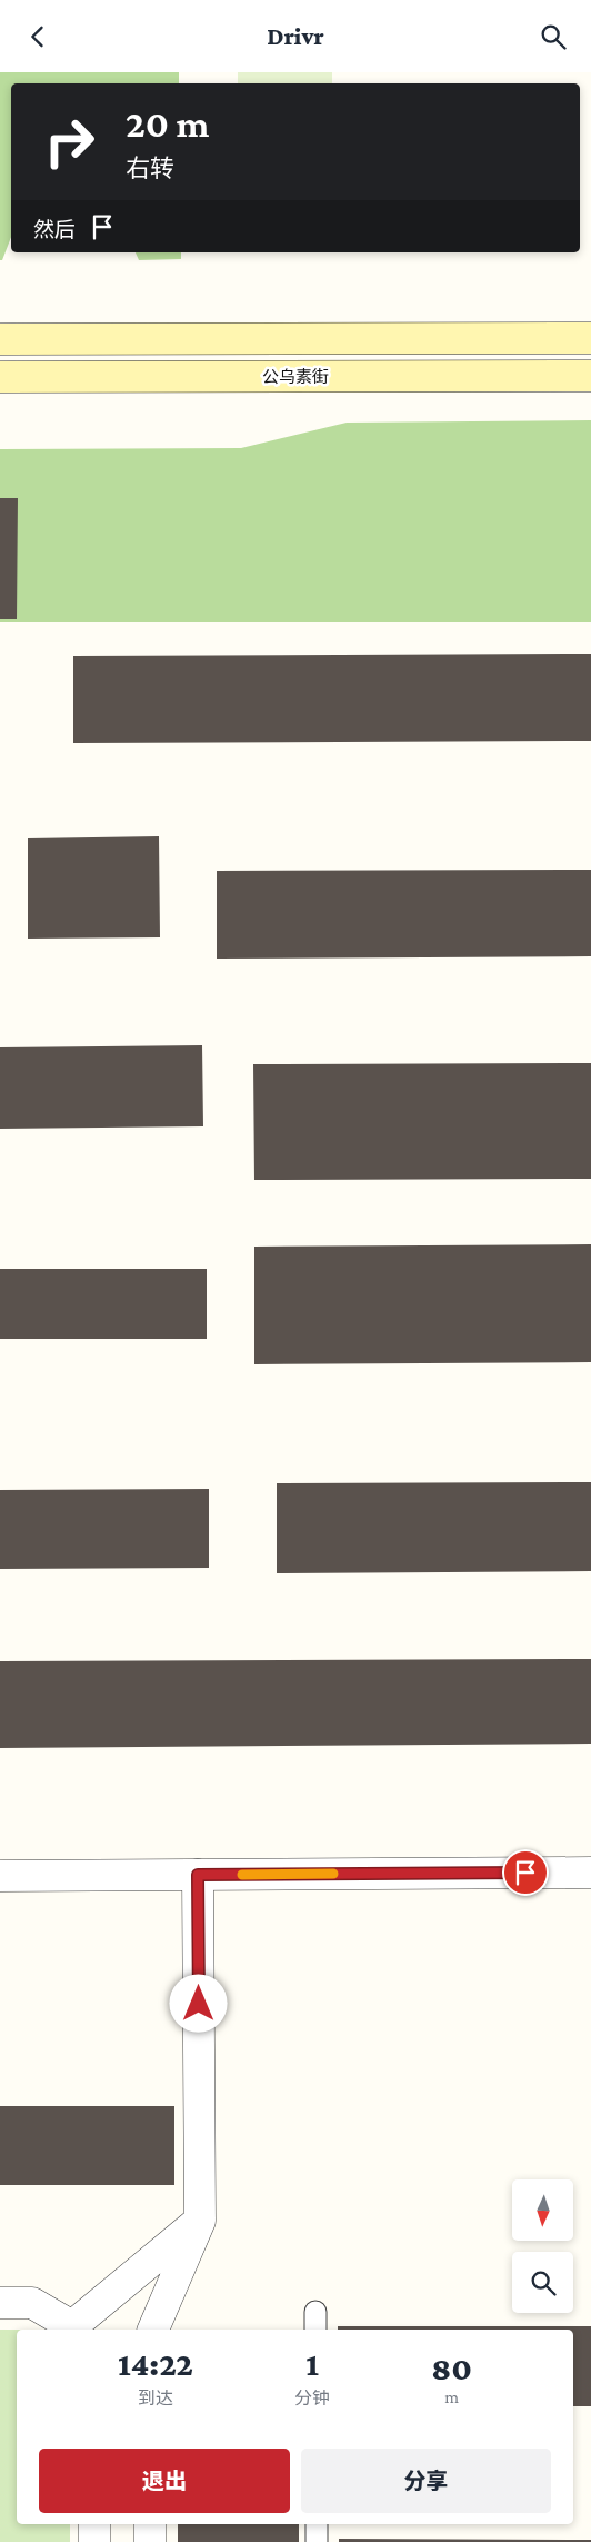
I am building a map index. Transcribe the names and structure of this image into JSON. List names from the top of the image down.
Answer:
{
  "streets": {
    "main road": ["公乌素街"]
  },
  "north": "bottom",
  "page": {
    "header": "Drivr",
    "turn": ["20 m", "右转"],
    "then": "然后",
    "eta": [
      "14:22",
      "到达",
      "1",
      "分钟",
      "80",
      "m"
    ],
    "buttons": ["退出", "分享"]
  }
}
